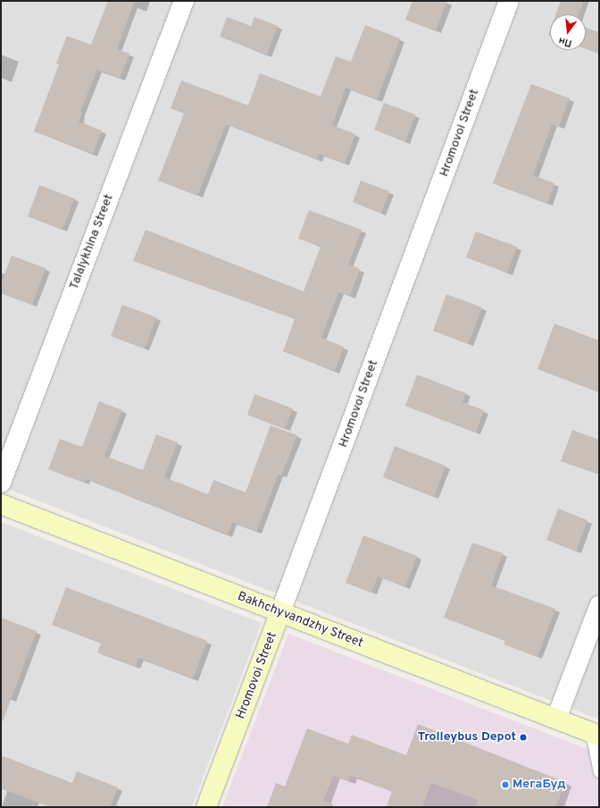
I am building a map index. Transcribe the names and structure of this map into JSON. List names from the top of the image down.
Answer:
{
  "streets": {
    "street": ["Hromovoi Street", "Talalykhina Street", "Bakhchyvandzhy Street"]
  },
  "crossings": [
    ["Hromovoi Street", "Bakhchyvandzhy Street"]
  ],
  "places": ["Trolleybus Depot", "МегаБуд"],
  "north": "bottom"
}
